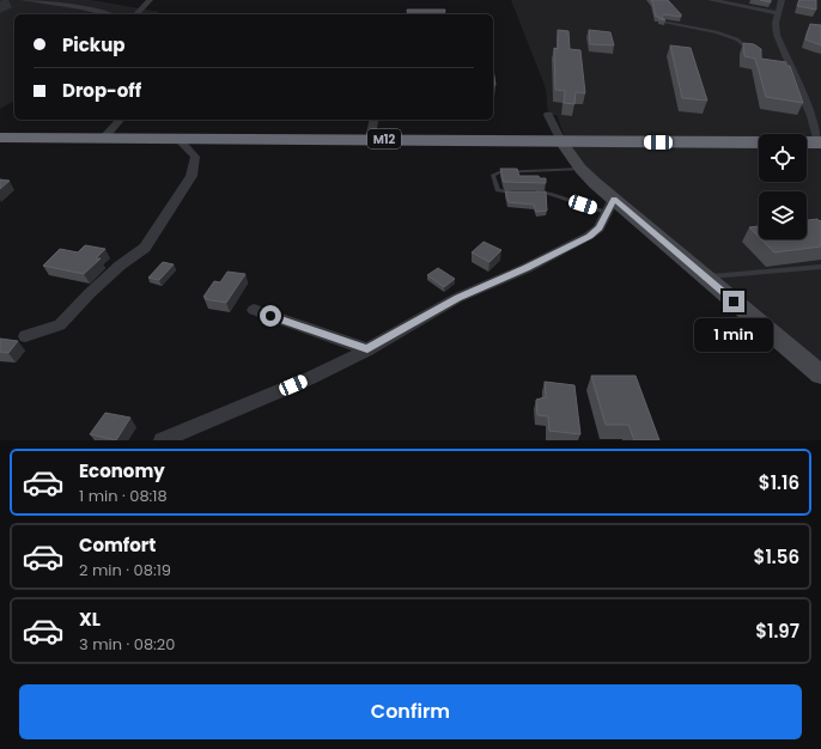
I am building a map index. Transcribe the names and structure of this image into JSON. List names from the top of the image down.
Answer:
{
  "streets": {
    "highway": ["M12"]
  },
  "page": {
    "banner": ["Pickup", "Drop-off"],
    "bubble": "1 min",
    "list": [
      {
        "name": "Economy",
        "note": "1 min · 08:18",
        "value": "$1.16"
      },
      {
        "name": "Comfort",
        "note": "2 min · 08:19",
        "value": "$1.56"
      },
      {
        "name": "XL",
        "note": "3 min · 08:20",
        "value": "$1.97"
      }
    ],
    "buttons": "Confirm"
  }
}
